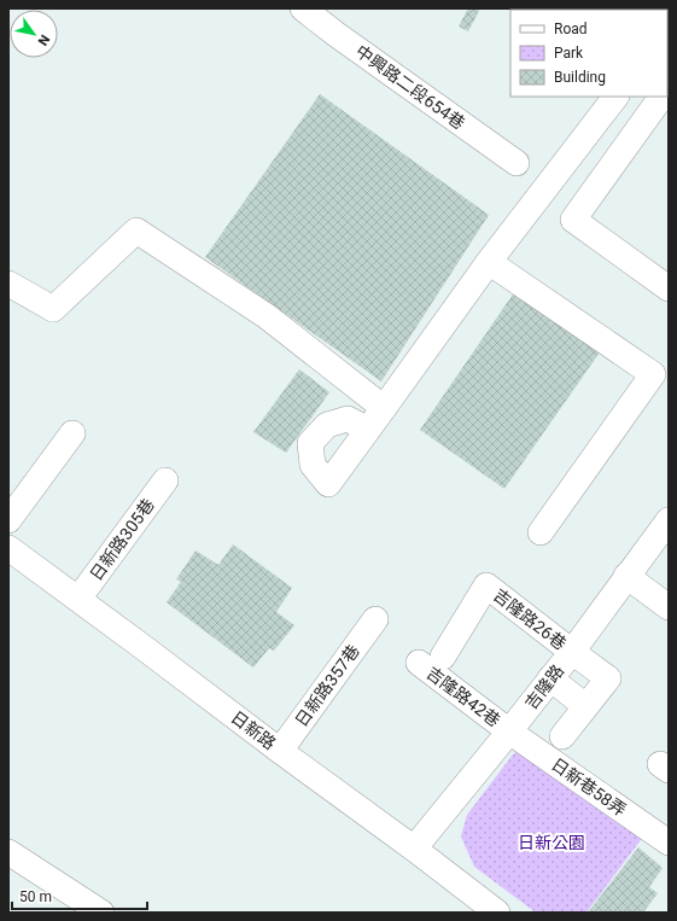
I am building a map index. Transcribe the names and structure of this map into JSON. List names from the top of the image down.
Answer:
{
  "streets": {
    "street": [
      "中興路二段654巷",
      "日新路305巷",
      "吉隆路26巷",
      "日新路357巷",
      "吉隆路",
      "吉隆路42巷",
      "日新路",
      "日新巷58弄"
    ]
  },
  "crossings": [
    ["日新路305巷", "日新路"],
    ["吉隆路26巷", "吉隆路"],
    ["吉隆路26巷", "吉隆路42巷"],
    ["日新路357巷", "日新路"],
    ["吉隆路", "吉隆路42巷"],
    ["吉隆路", "日新路"],
    ["吉隆路", "日新巷58弄"],
    ["吉隆路42巷", "日新巷58弄"]
  ],
  "parks": ["日新公園"],
  "legend": ["Road", "Park", "Building"],
  "scale_bar": "50 m",
  "north": "bottom right"
}
